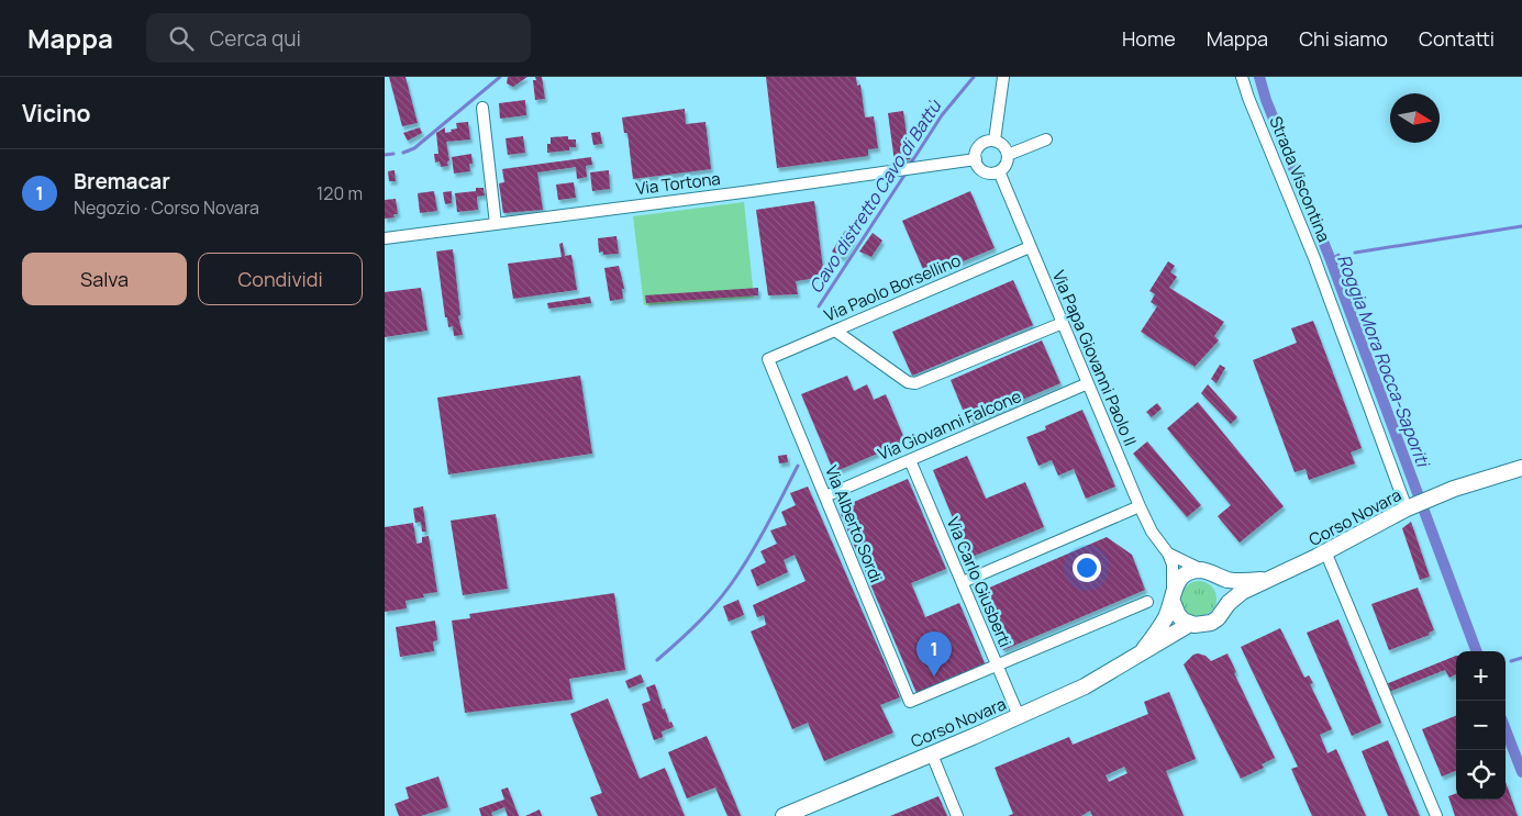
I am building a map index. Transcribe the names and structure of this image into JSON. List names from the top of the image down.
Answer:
{
  "streets": {
    "main road": ["Corso Novara"],
    "street": [
      "Strada Viscontina",
      "Via Tortona",
      "Via Paolo Borsellino",
      "Via Papa Giovanni Paolo II",
      "Via Giovanni Falcone",
      "Via Alberto Sordi",
      "Via Carlo Giusberti"
    ]
  },
  "crossings": [
    ["Strada Viscontina", "Corso Novara"],
    ["Via Tortona", "Via Papa Giovanni Paolo II"],
    ["Via Paolo Borsellino", "Via Papa Giovanni Paolo II"],
    ["Via Paolo Borsellino", "Via Alberto Sordi"],
    ["Via Papa Giovanni Paolo II", "Via Giovanni Falcone"],
    ["Via Papa Giovanni Paolo II", "Corso Novara"],
    ["Via Giovanni Falcone", "Via Alberto Sordi"],
    ["Via Giovanni Falcone", "Via Carlo Giusberti"],
    ["Corso Novara", "Via Carlo Giusberti"],
    ["Via Alberto Sordi", "Via Carlo Giusberti"]
  ],
  "water": ["Cavo distretto Cavo di Battù", "Roggia Mora Rocca-Saporiti"],
  "north": "right",
  "page": {
    "header": "Mappa",
    "search": "Cerca qui",
    "nav": [
      "Home",
      "Mappa",
      "Chi siamo",
      "Contatti"
    ],
    "heading": "Vicino",
    "list": [
      {
        "mark": "1",
        "name": "Bremacar",
        "note": "Negozio · Corso Novara",
        "value": "120 m"
      }
    ],
    "buttons": ["Salva", "Condividi"],
    "pins": "1",
    "map_buttons": ["+", "−"]
  }
}
